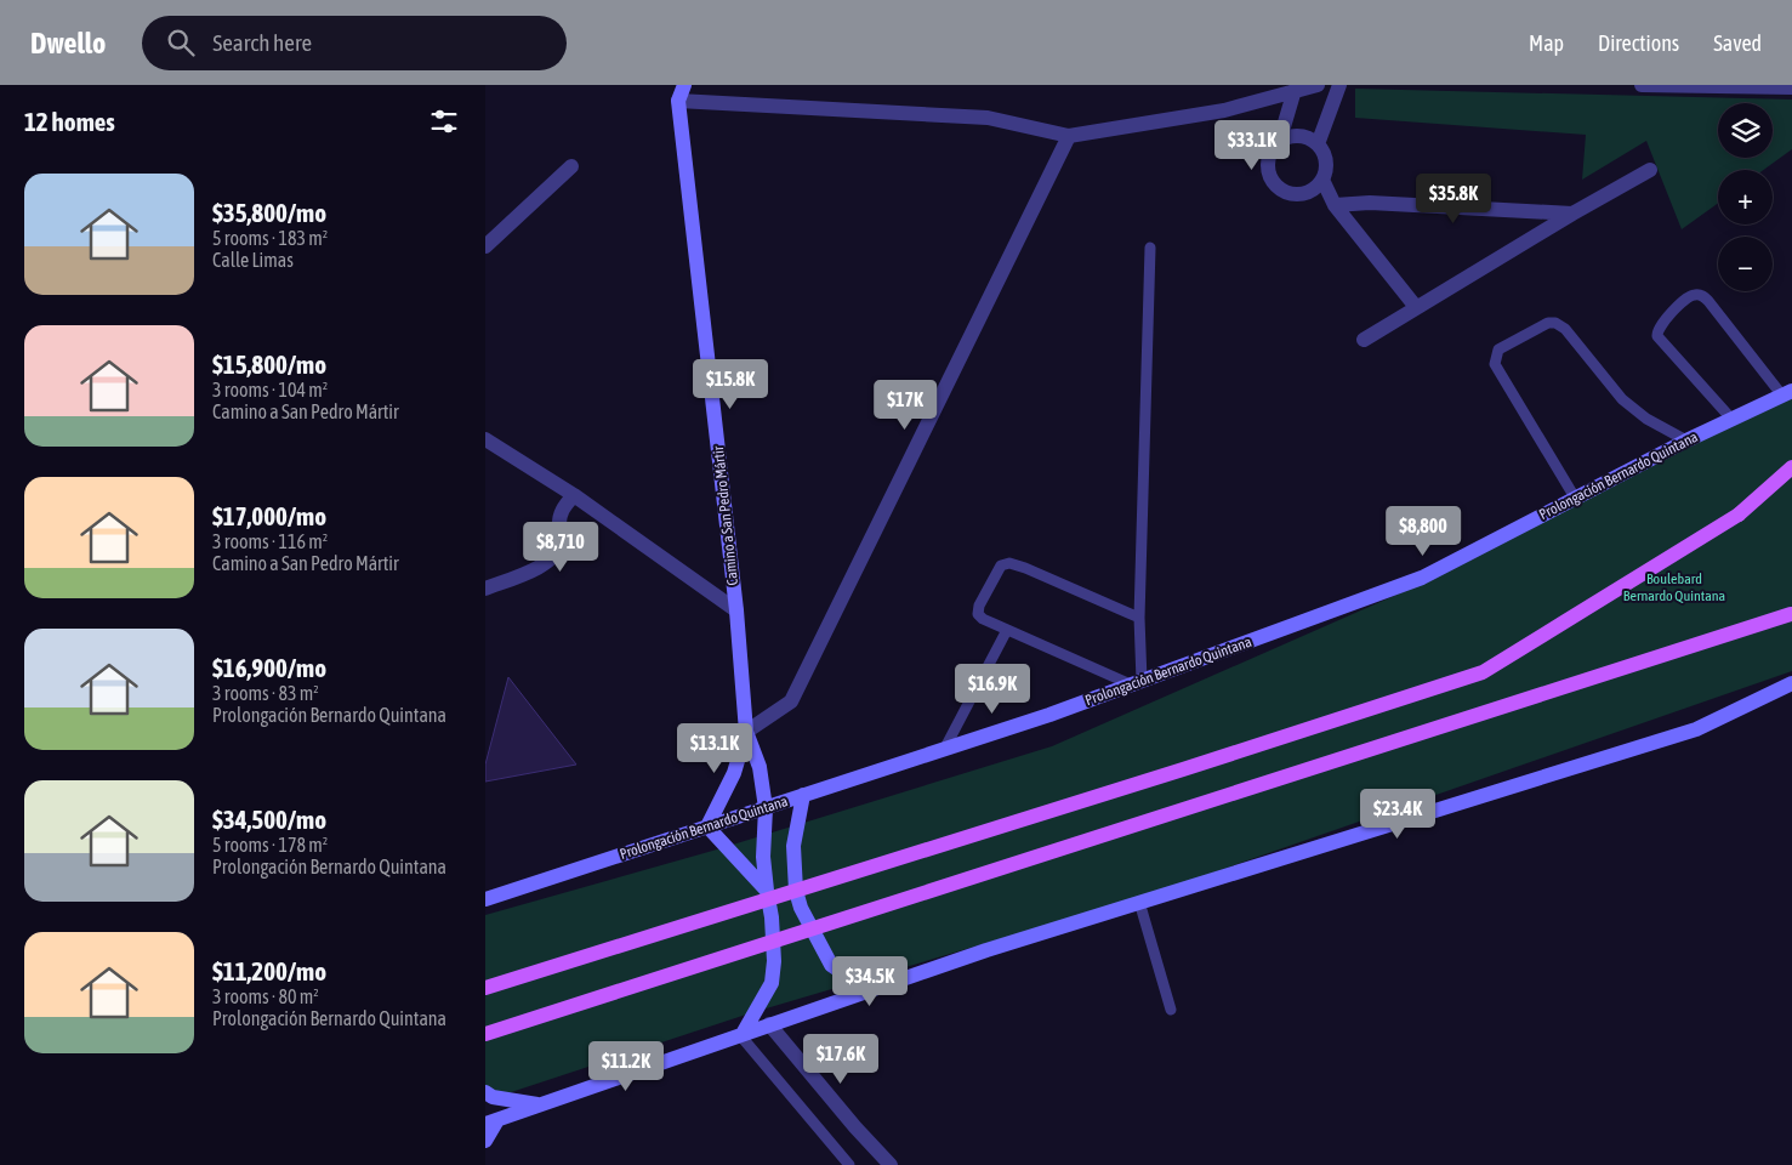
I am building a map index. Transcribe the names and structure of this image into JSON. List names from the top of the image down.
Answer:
{
  "streets": {
    "street": ["Prolongación Bernardo Quintana", "Camino a San Pedro Mártir"]
  },
  "crossings": [
    ["Prolongación Bernardo Quintana", "Camino a San Pedro Mártir"]
  ],
  "parks": ["Boulebard Bernardo Quintana"],
  "page": {
    "header": "Dwello",
    "search": "Search here",
    "nav": ["Map", "Directions", "Saved"],
    "heading": "12 homes",
    "map_buttons": ["+", "−"],
    "price": [
      "$33.1K",
      "$35.8K",
      "$15.8K",
      "$17K",
      "$8,800",
      "$8,710",
      "$16.9K",
      "$13.1K",
      "$23.4K",
      "$34.5K",
      "$17.6K",
      "$11.2K"
    ],
    "list": [
      {
        "name": "$35,800/mo",
        "note": "5 rooms · 183 m² · Calle Limas"
      },
      {
        "name": "$15,800/mo",
        "note": "3 rooms · 104 m² · Camino a San Pedro Mártir"
      },
      {
        "name": "$17,000/mo",
        "note": "3 rooms · 116 m² · Camino a San Pedro Mártir"
      },
      {
        "name": "$16,900/mo",
        "note": "3 rooms · 83 m² · Prolongación Bernardo Quintana"
      },
      {
        "name": "$34,500/mo",
        "note": "5 rooms · 178 m² · Prolongación Bernardo Quintana"
      },
      {
        "name": "$11,200/mo",
        "note": "3 rooms · 80 m² · Prolongación Bernardo Quintana"
      }
    ]
  }
}
